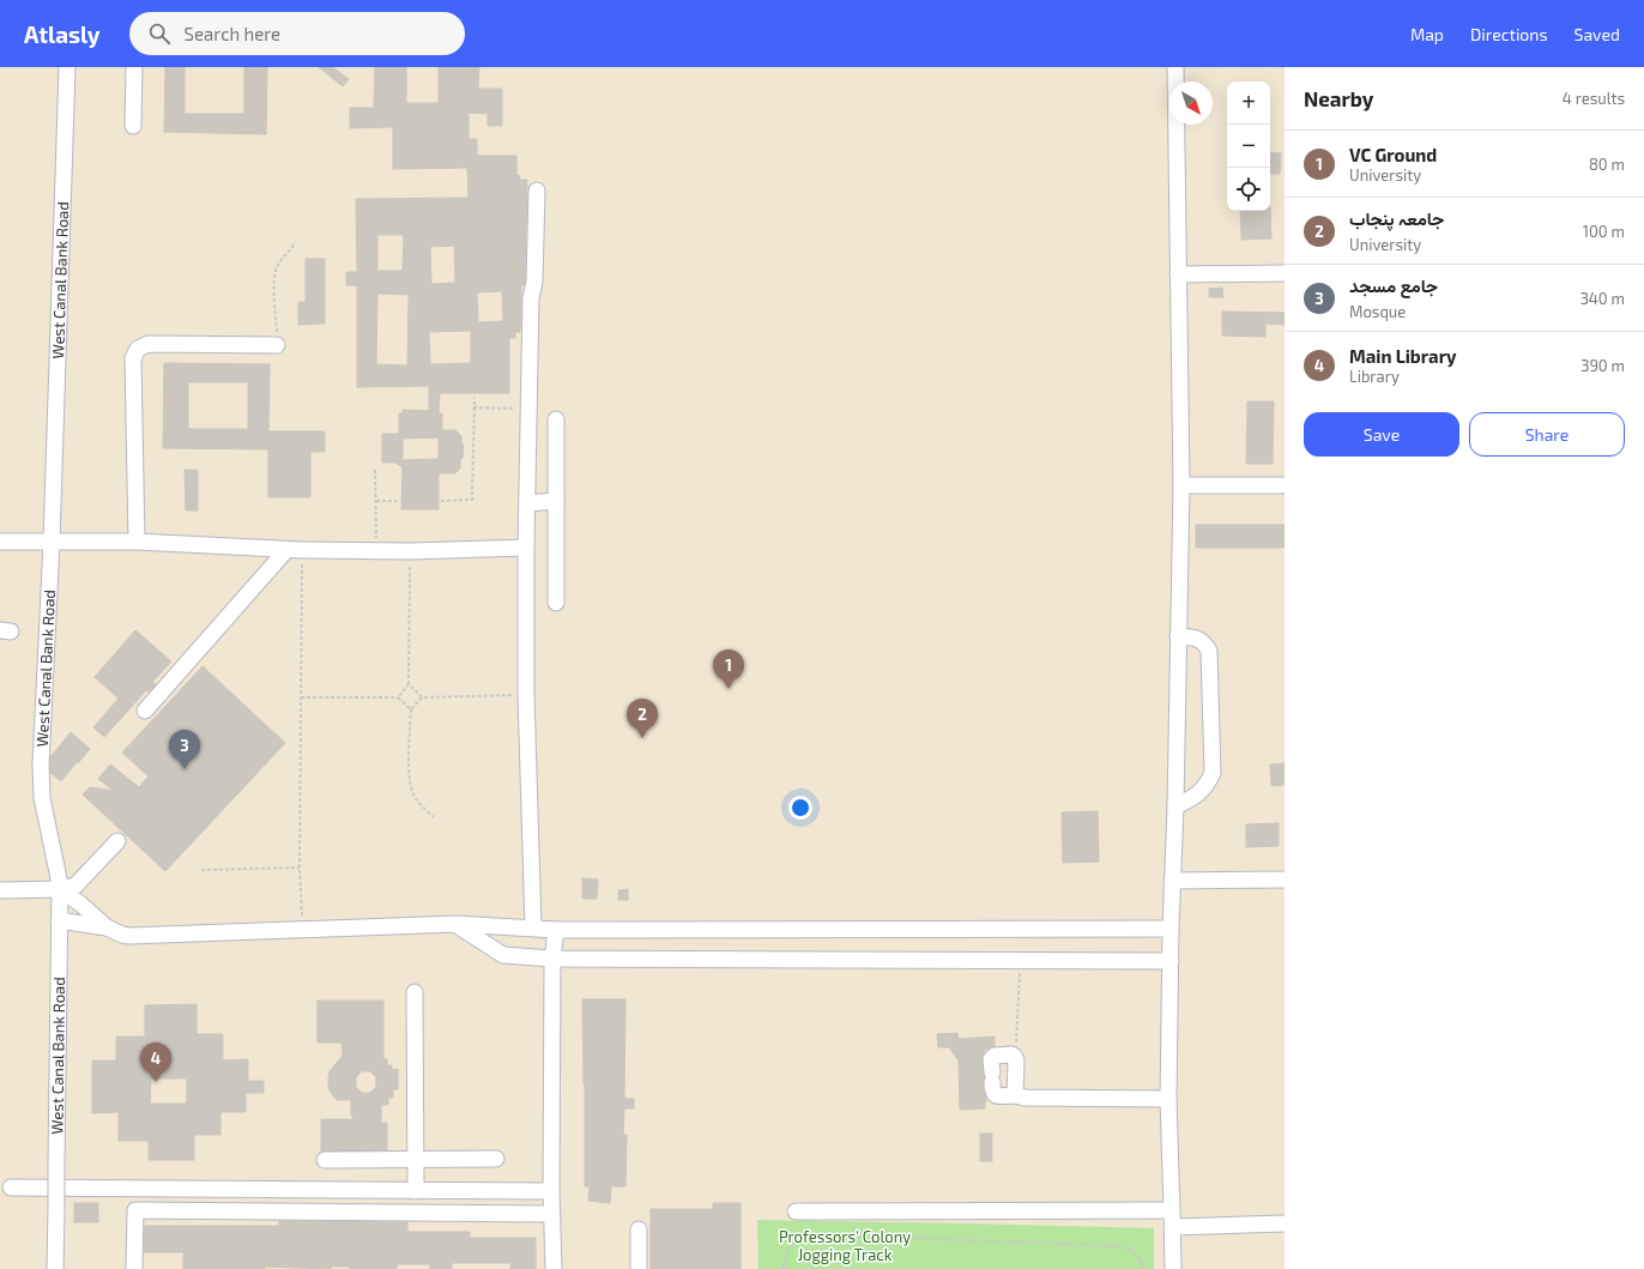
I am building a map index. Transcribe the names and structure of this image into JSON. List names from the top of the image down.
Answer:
{
  "streets": {
    "street": ["West Canal Bank Road"]
  },
  "parks": ["Professors' Colony Jogging Track"],
  "north": "bottom right",
  "page": {
    "header": "Atlasly",
    "search": "Search here",
    "nav": ["Map", "Directions", "Saved"],
    "heading": ["Nearby", "4 results"],
    "map_buttons": ["+", "−"],
    "list": [
      {
        "mark": "1",
        "name": "VC Ground",
        "note": "University",
        "value": "80 m"
      },
      {
        "mark": "2",
        "name": "جامعہ پنجاب",
        "note": "University",
        "value": "100 m"
      },
      {
        "mark": "3",
        "name": "جامع مسجد",
        "note": "Mosque",
        "value": "340 m"
      },
      {
        "mark": "4",
        "name": "Main Library",
        "note": "Library",
        "value": "390 m"
      }
    ],
    "buttons": ["Save", "Share"],
    "pins": [
      "1",
      "2",
      "3",
      "4"
    ]
  }
}
